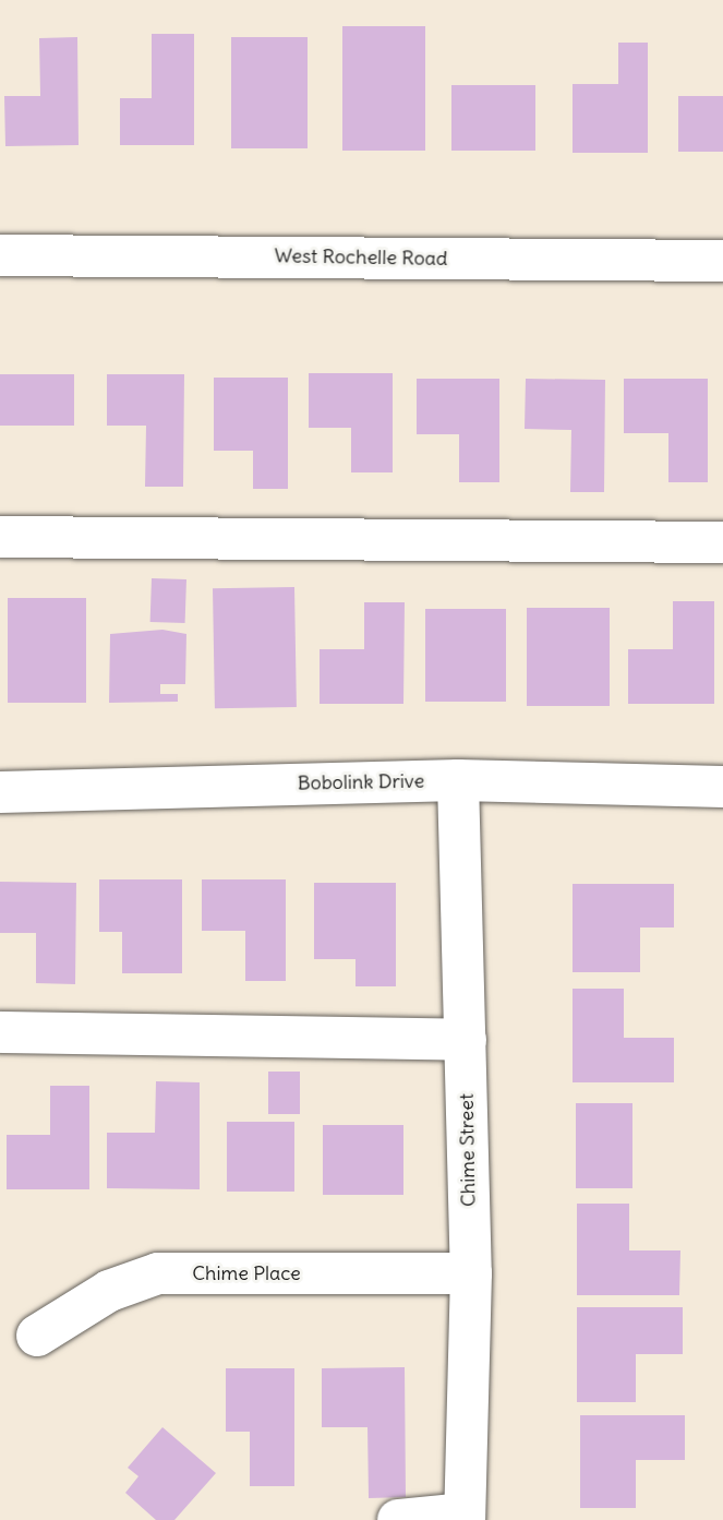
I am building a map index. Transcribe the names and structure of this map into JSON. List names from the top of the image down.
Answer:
{
  "streets": {
    "street": [
      "West Rochelle Road",
      "Bobolink Drive",
      "Chime Street",
      "Chime Place"
    ]
  },
  "crossings": [
    ["Bobolink Drive", "Chime Street"],
    ["Chime Street", "Chime Place"]
  ]
}
